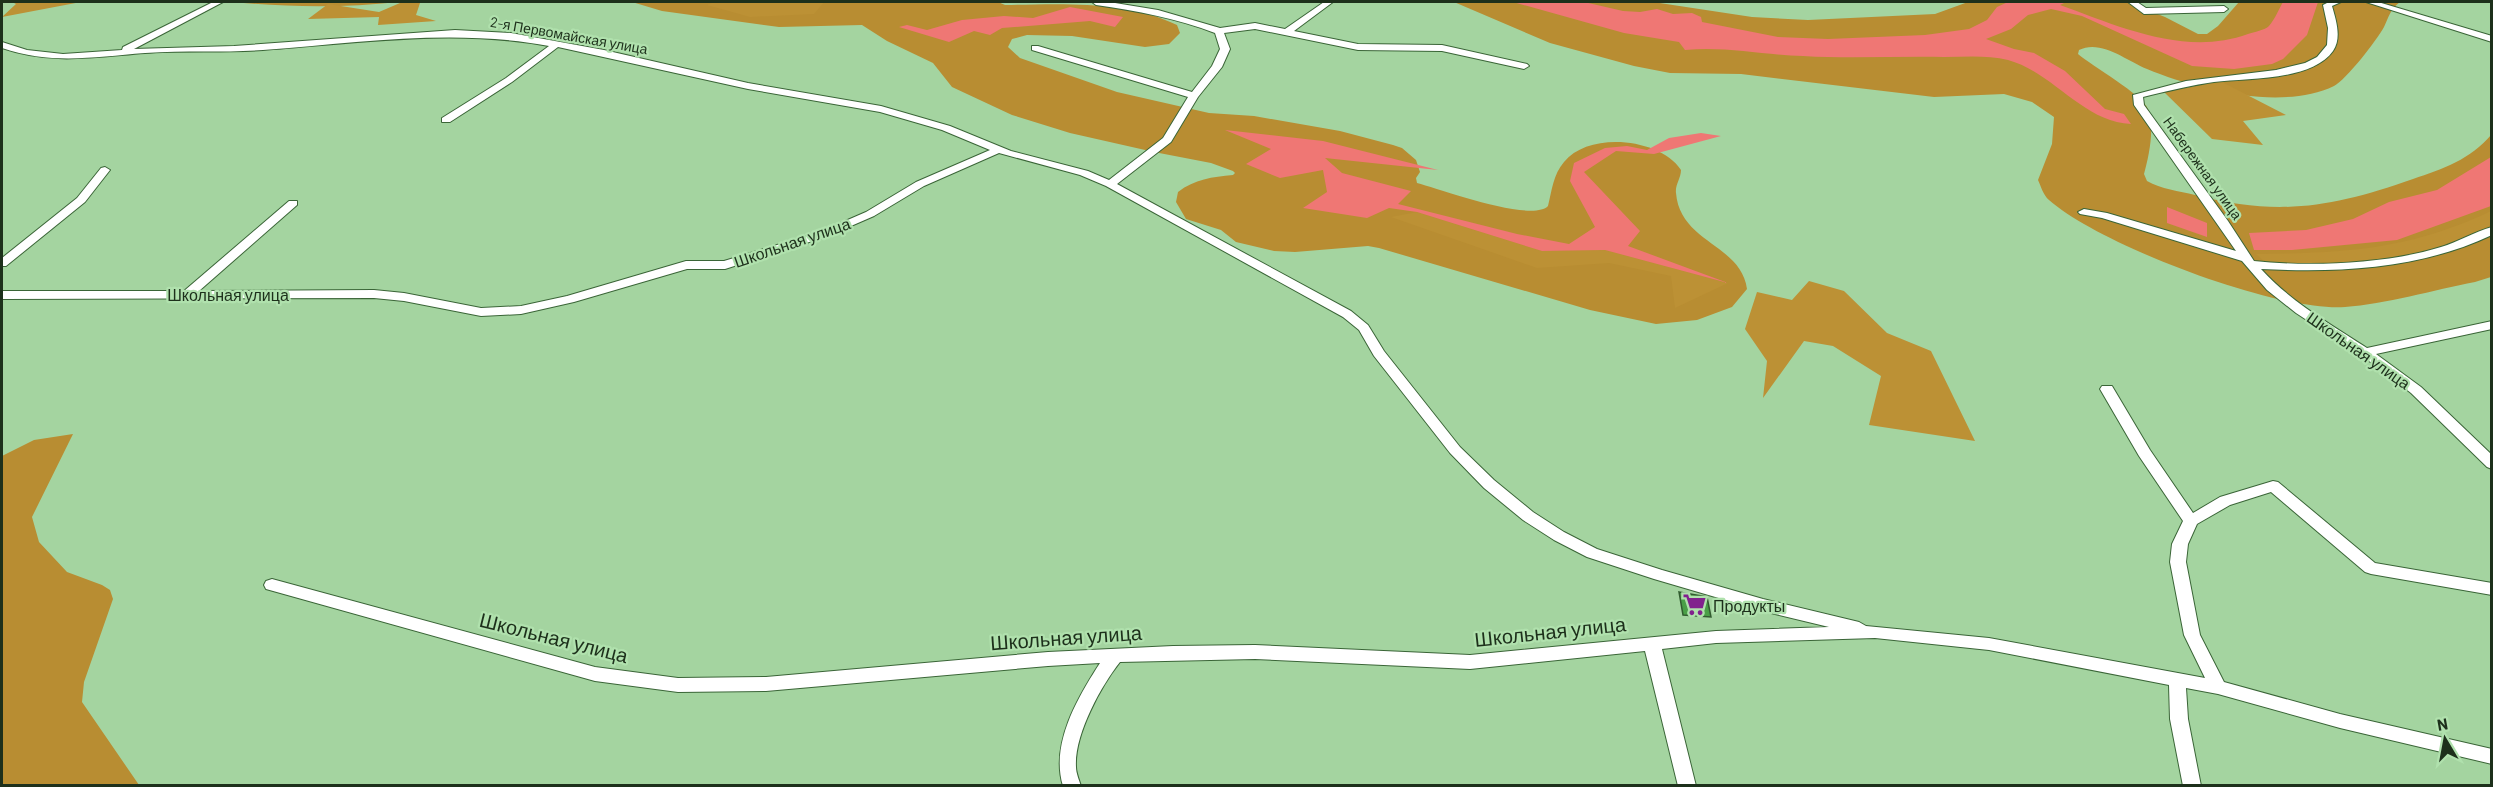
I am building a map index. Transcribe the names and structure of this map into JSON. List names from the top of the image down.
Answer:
{
  "streets": {
    "street": ["2-я Первомайская улица", "Набережная улица", "Школьная улица"]
  },
  "crossings": [
    ["2-я Первомайская улица", "Школьная улица"],
    ["Набережная улица", "Школьная улица"]
  ],
  "places": {
    "supermarket": ["Продукты"]
  },
  "north": "top"
}
